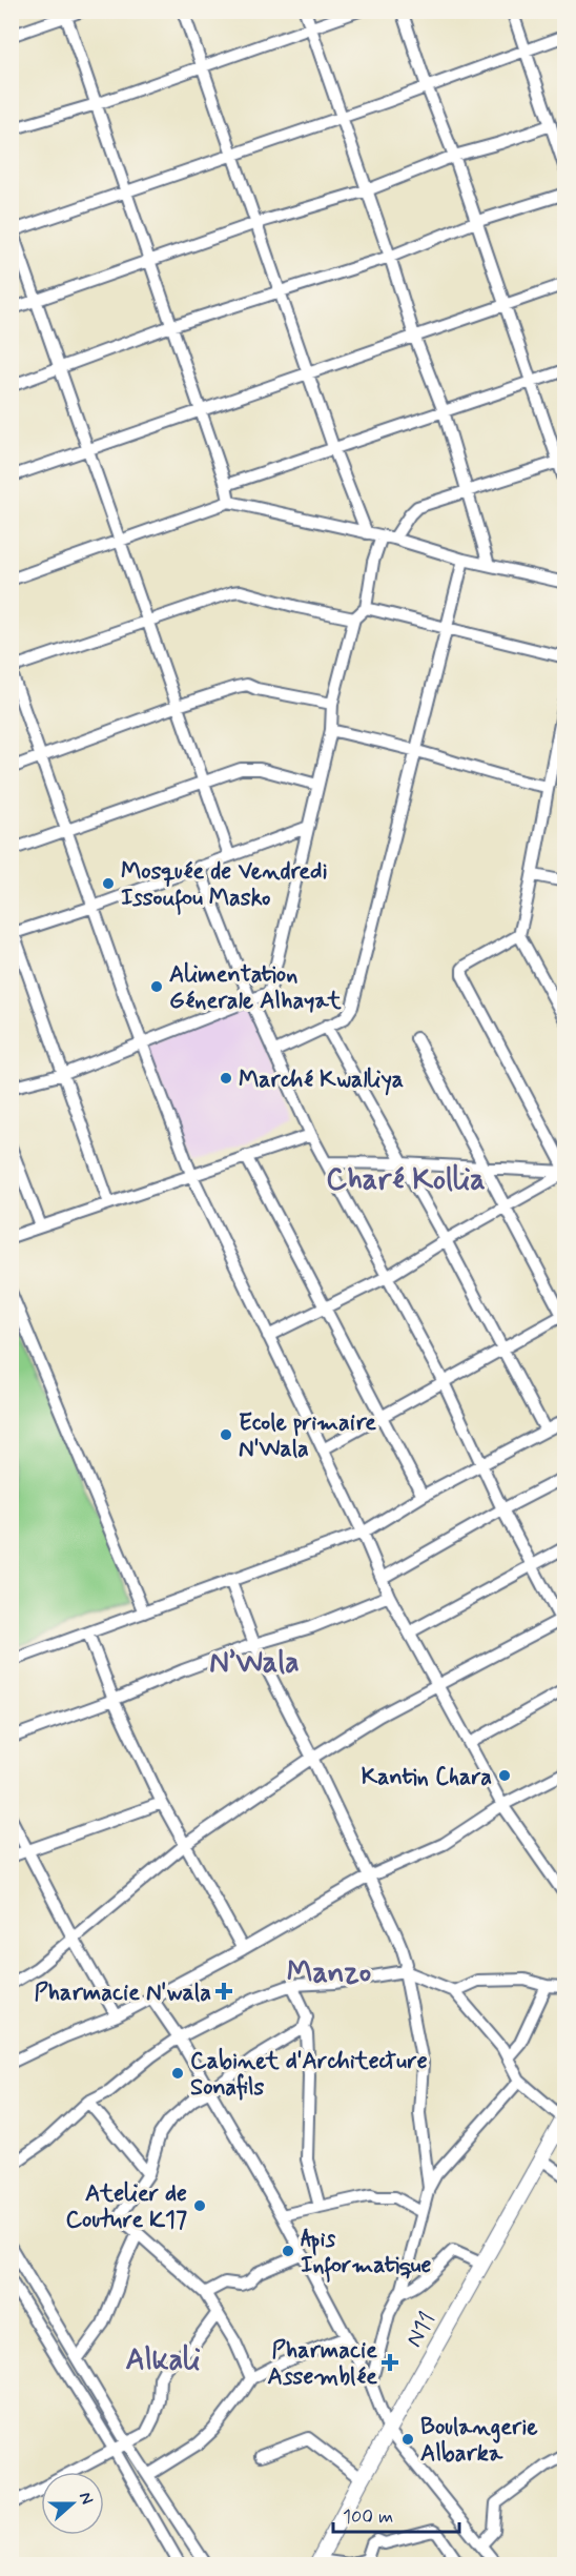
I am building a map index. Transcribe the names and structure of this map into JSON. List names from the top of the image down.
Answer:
{
  "streets": {
    "main road": ["N11"]
  },
  "districts": [
    "Charé Kollia",
    "N’Wala",
    "Manzo",
    "Alkali"
  ],
  "places": {
    "other": [
      "Mosquée de Vendredi Issoufou Masko",
      "Alimentation Génerale Alhayat",
      "Marché Kwalliya",
      "Ecole primaire N'Wala",
      "Kantin Chara",
      "Cabinet d'Architecture Sonafils",
      "Atelier de Couture K17",
      "Apis Informatique",
      "Boulangerie Albarka"
    ],
    "health": ["Pharmacie N'wala", "Pharmacie Assemblée"]
  },
  "scale_bar": "100 m",
  "north": "right"
}
